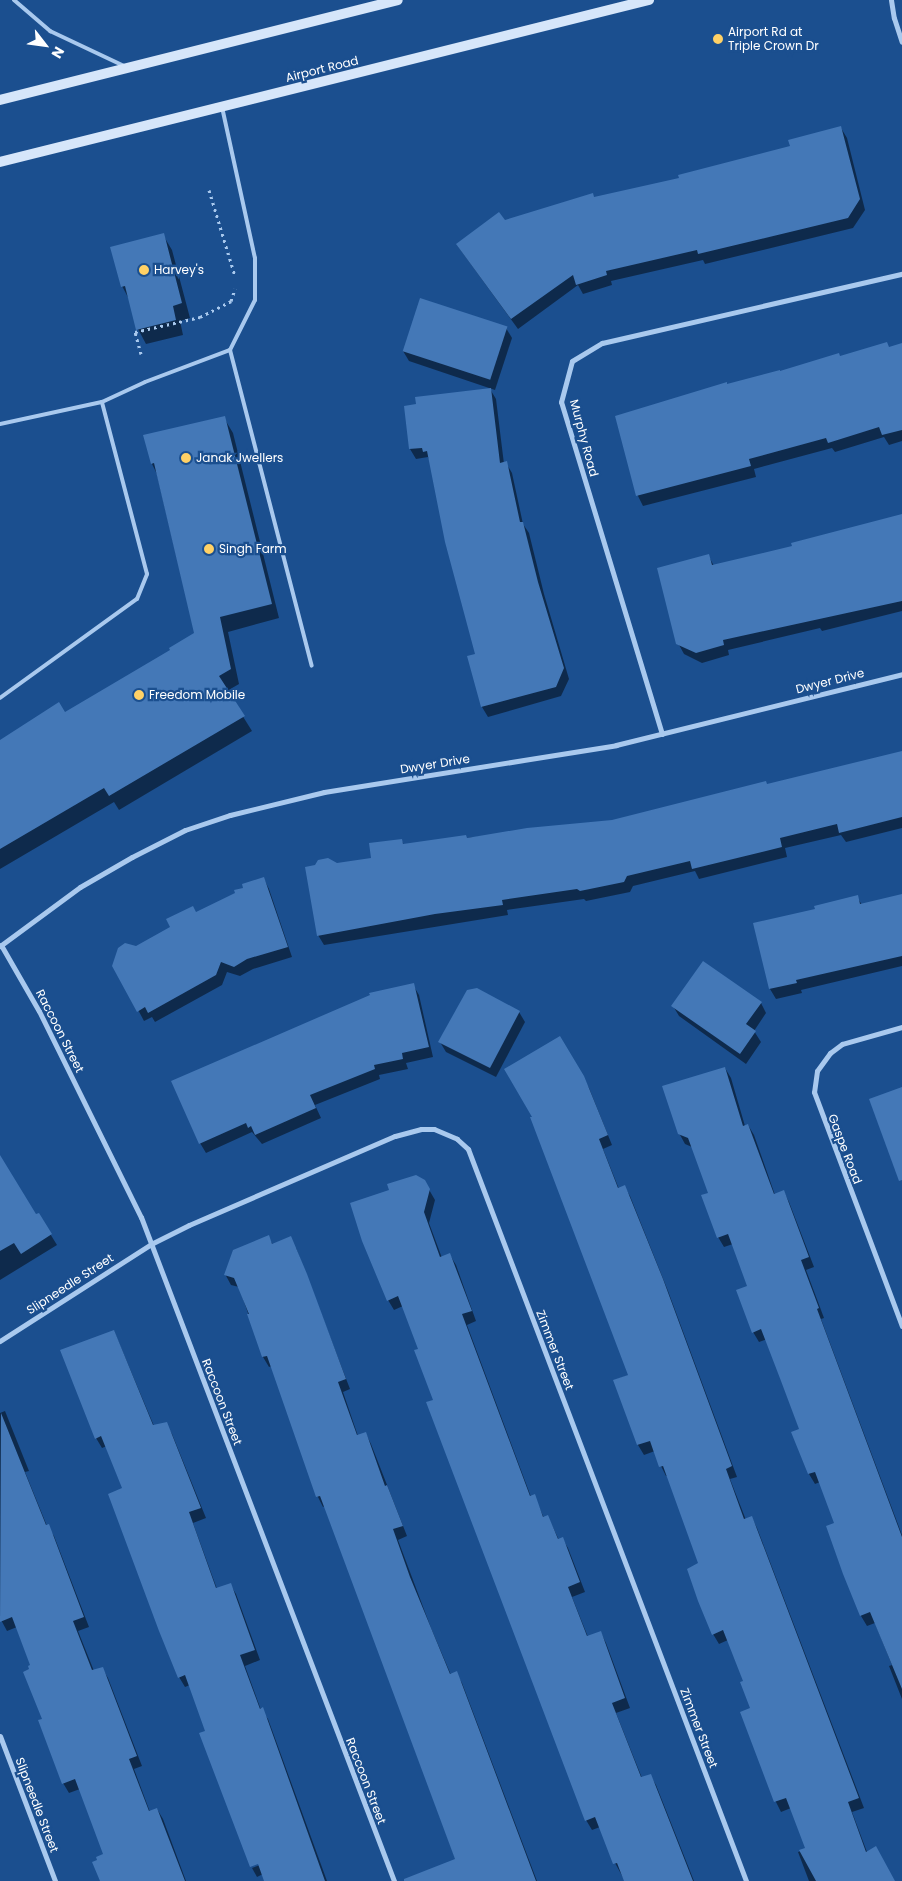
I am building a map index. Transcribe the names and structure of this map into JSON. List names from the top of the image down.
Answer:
{
  "streets": {
    "main road": ["Airport Road"],
    "street": [
      "Murphy Road",
      "Dwyer Drive",
      "Raccoon Street",
      "Gaspe Road",
      "Slipneedle Street",
      "Zimmer Street"
    ]
  },
  "crossings": [
    ["Murphy Road", "Dwyer Drive"],
    ["Dwyer Drive", "Raccoon Street"],
    ["Raccoon Street", "Slipneedle Street"],
    ["Raccoon Street", "Zimmer Street"],
    ["Slipneedle Street", "Zimmer Street"]
  ],
  "places": [
    "Airport Rd at Triple Crown Dr",
    "Harvey's",
    "Janak Jwellers",
    "Singh Farm",
    "Freedom Mobile"
  ],
  "north": "bottom right"
}
